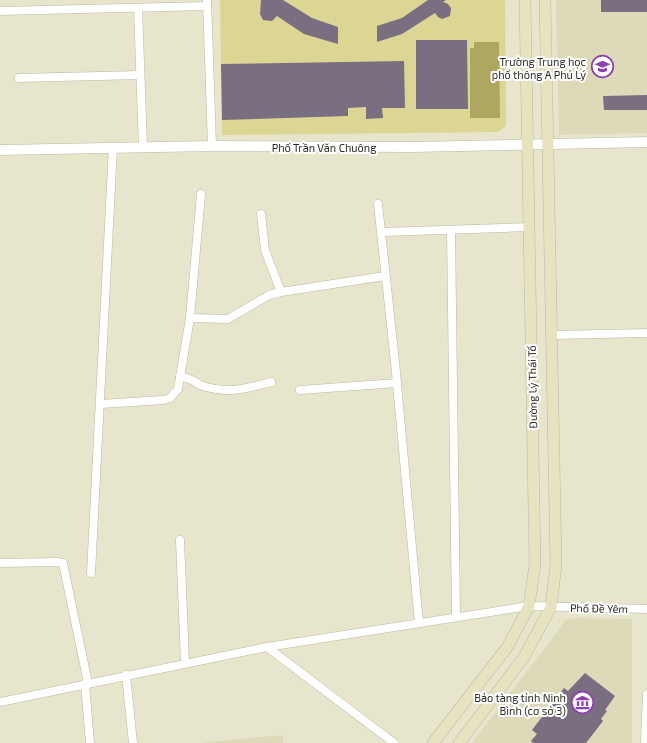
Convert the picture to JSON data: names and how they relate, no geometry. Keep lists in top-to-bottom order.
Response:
{
  "streets": {
    "main road": ["Đường Lý Thái Tổ"],
    "street": ["Phố Trần Văn Chuông", "Phố Đề Yêm"]
  },
  "crossings": [
    ["Phố Trần Văn Chuông", "Đường Lý Thái Tổ"],
    ["Đường Lý Thái Tổ", "Phố Đề Yêm"]
  ],
  "places": {
    "school or university": ["Trường Trung học phổ thông A Phủ Lý"],
    "museum": ["Bảo tàng tỉnh Ninh Bình (cơ sở 3)"]
  }
}
